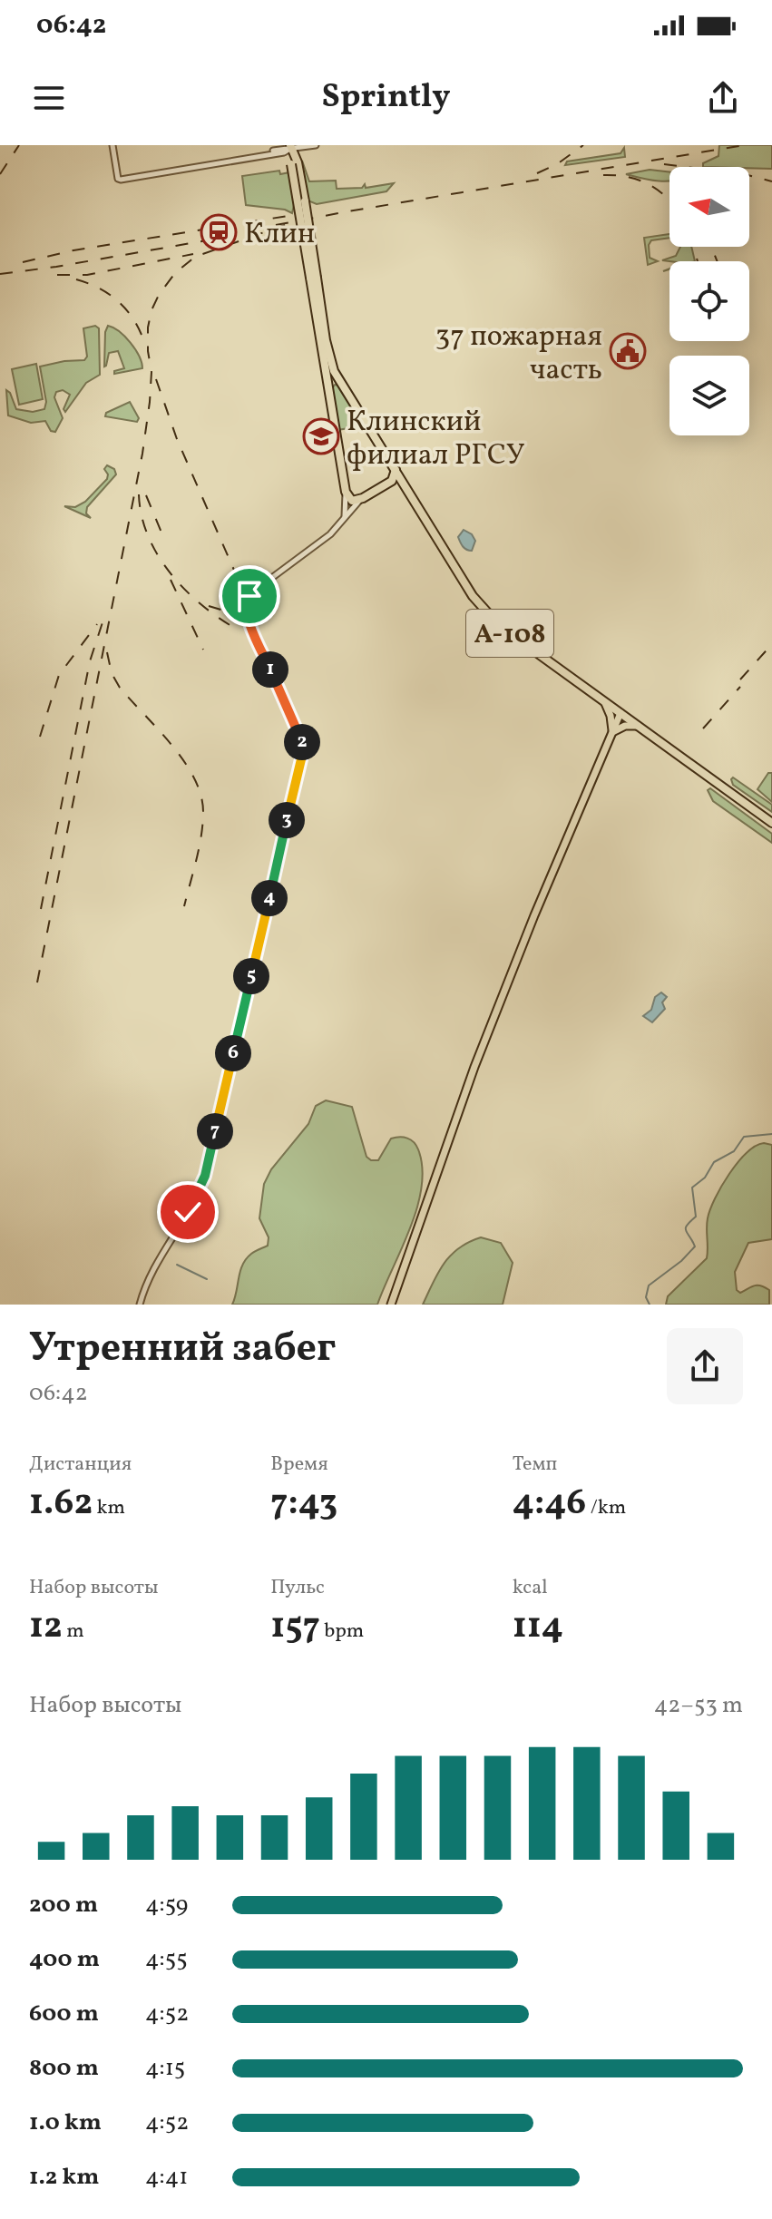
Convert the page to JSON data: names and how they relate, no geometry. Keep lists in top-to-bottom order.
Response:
{
  "streets": {
    "highway": ["А-108"]
  },
  "places": {
    "station": ["Клин"],
    "public building": ["37 пожарная часть"],
    "school or university": ["Клинский филиал РГСУ"]
  },
  "north": "left",
  "page": {
    "status": "06:42",
    "header": "Sprintly",
    "pins": [
      "1",
      "2",
      "3",
      "4",
      "5",
      "6",
      "7"
    ],
    "heading": ["Утренний забег", "06:42"],
    "stats": [
      ["Дистанция", "1.62 km"],
      ["Время", "7:43"],
      ["Темп", "4:46 /km"],
      ["Набор высоты", "12 m"],
      ["Пульс", "157 bpm"],
      ["kcal", "114"]
    ],
    "chart": ["Набор высоты", "42–53 m"],
    "list": [
      {
        "name": "200 m",
        "note": "4:59"
      },
      {
        "name": "400 m",
        "note": "4:55"
      },
      {
        "name": "600 m",
        "note": "4:52"
      },
      {
        "name": "800 m",
        "note": "4:15"
      },
      {
        "name": "1.0 km",
        "note": "4:52"
      },
      {
        "name": "1.2 km",
        "note": "4:41"
      }
    ]
  }
}
